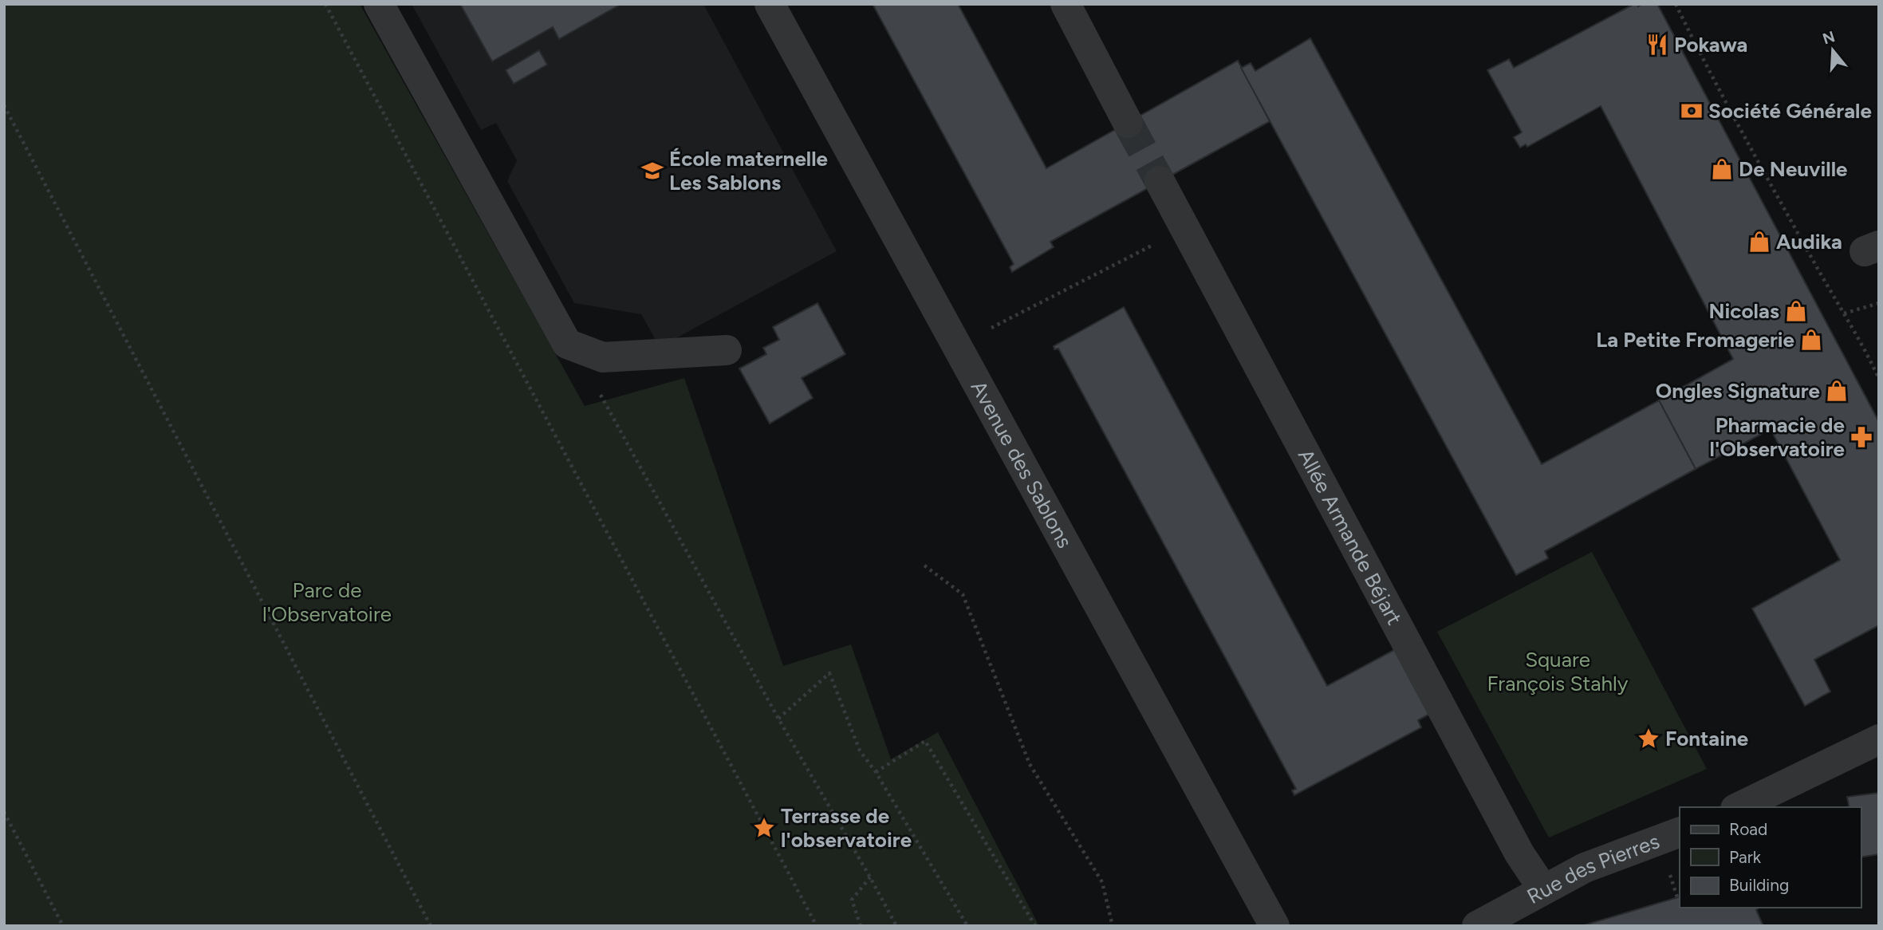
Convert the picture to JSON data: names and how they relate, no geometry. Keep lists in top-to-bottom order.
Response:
{
  "streets": {
    "street": ["Avenue des Sablons", "Allée Armande Béjart", "Rue des Pierres"]
  },
  "crossings": [
    ["Allée Armande Béjart", "Rue des Pierres"]
  ],
  "parks": ["Parc de l'Observatoire", "Square François Stahly"],
  "places": {
    "restaurant": ["Pokawa"],
    "bank": ["Société Générale"],
    "shop": [
      "De Neuville",
      "Audika",
      "Nicolas",
      "La Petite Fromagerie",
      "Ongles Signature"
    ],
    "school or university": ["École maternelle Les Sablons"],
    "pharmacy": ["Pharmacie de l'Observatoire"],
    "place": ["Fontaine", "Terrasse de l'observatoire"]
  },
  "legend": ["Road", "Park", "Building"],
  "north": "top"
}
